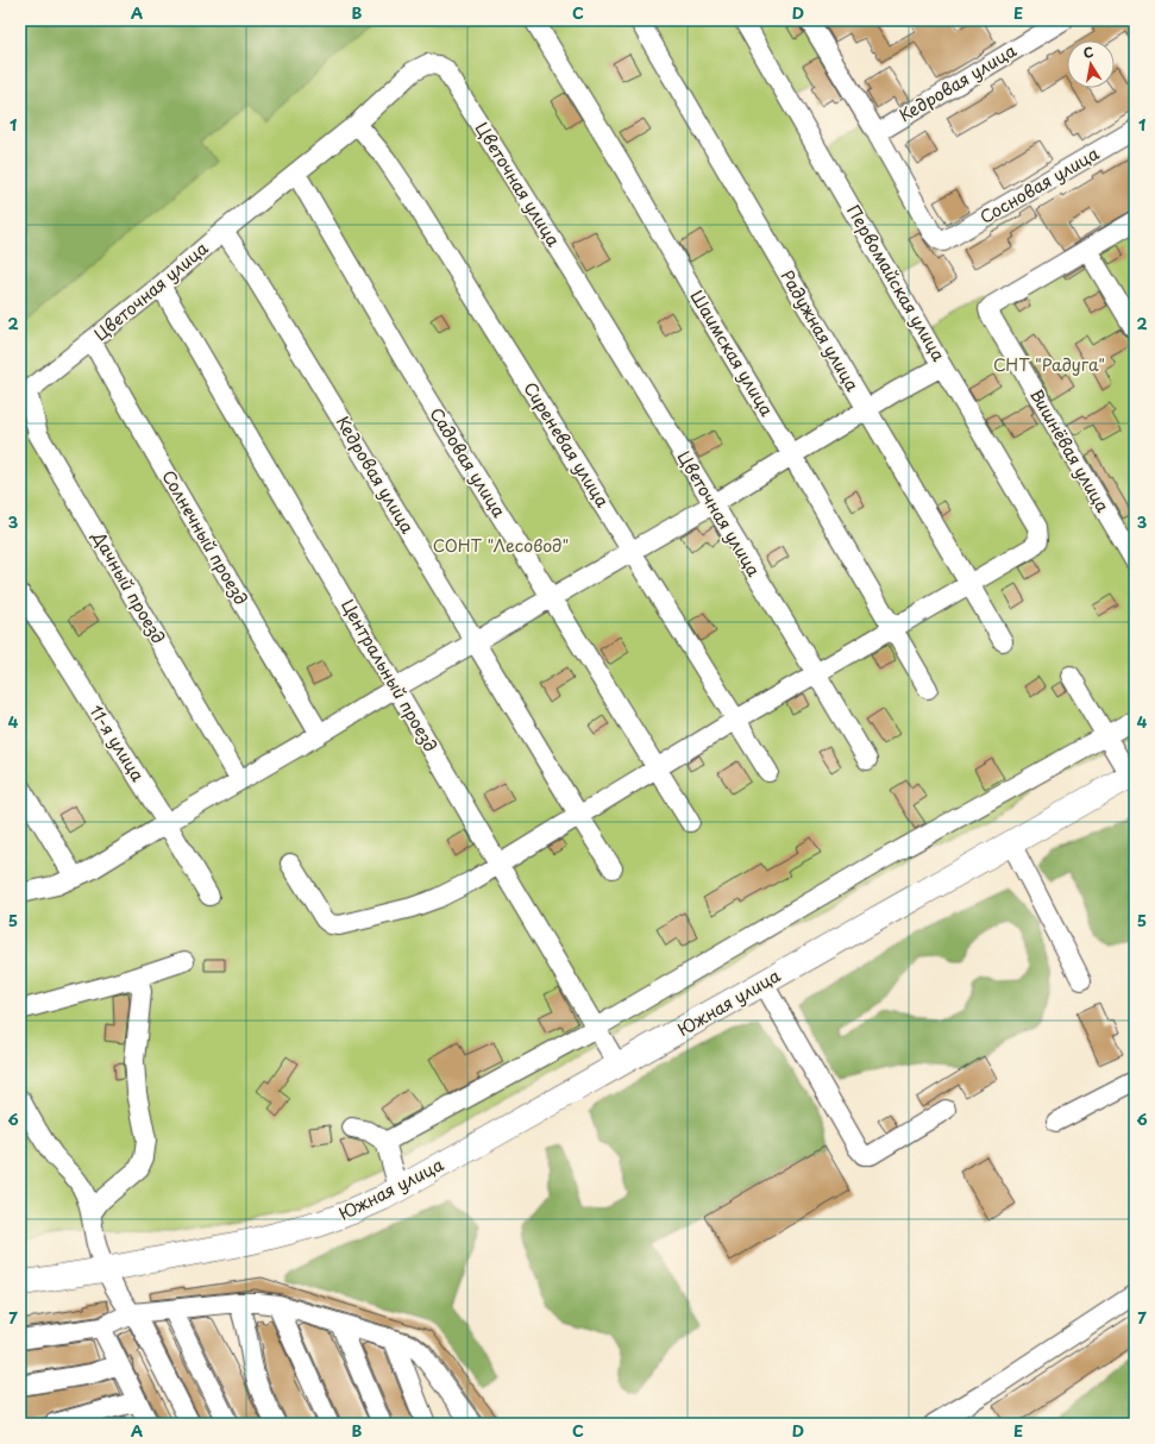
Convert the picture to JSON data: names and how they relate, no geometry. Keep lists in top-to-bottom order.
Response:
{
  "streets": {
    "main road": ["Южная улица"],
    "street": [
      "Кедровая улица",
      "Цветочная улица",
      "Сосновая улица",
      "Первомайская улица",
      "Радужная улица",
      "Шаимская улица",
      "Сиреневая улица",
      "Вишнёвая улица",
      "Садовая улица",
      "Солнечный проезд",
      "Дачный проезд",
      "Центральный проезд",
      "11-я улица"
    ]
  },
  "crossings": [
    ["Кедровая улица", "Цветочная улица"],
    ["Кедровая улица", "Сосновая улица"],
    ["Цветочная улица", "Сиреневая улица"],
    ["Цветочная улица", "Садовая улица"],
    ["Цветочная улица", "Солнечный проезд"],
    ["Цветочная улица", "Дачный проезд"],
    ["Цветочная улица", "Центральный проезд"],
    ["Первомайская улица", "Радужная улица"],
    ["Центральный проезд", "Южная улица"]
  ],
  "parks": ["СНТ \"Радуга\"", "СОНТ \"Лесовод\""],
  "north": "top",
  "grid": {
    "columns": [
      "A",
      "B",
      "C",
      "D",
      "E"
    ],
    "rows": [
      "1",
      "2",
      "3",
      "4",
      "5",
      "6",
      "7"
    ]
  }
}
